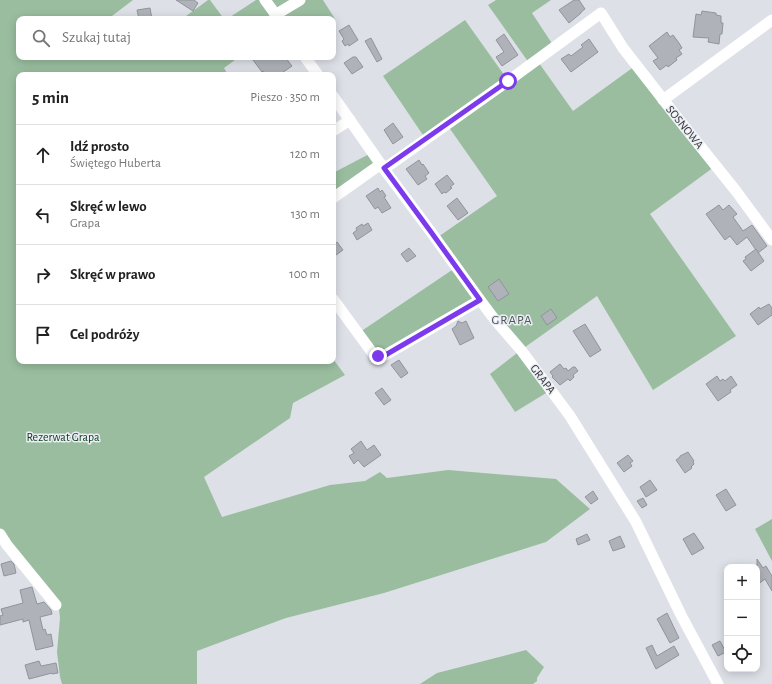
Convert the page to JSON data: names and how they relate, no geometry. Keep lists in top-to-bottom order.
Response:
{
  "streets": {
    "street": ["SOSNOWA", "GRAPA"]
  },
  "crossings": [
    ["SOSNOWA", "GRAPA"]
  ],
  "districts": ["GRAPA"],
  "parks": ["Rezerwat Grapa"],
  "page": {
    "search": "Szukaj tutaj",
    "heading": ["5 min", "Pieszo · 350 m"],
    "list": [
      ["Idź prosto", "Świętego Huberta", "120 m"],
      ["Skręć w lewo", "Grapa", "130 m"],
      ["Skręć w prawo", "100 m"],
      "Cel podróży"
    ],
    "map_buttons": ["+", "−"]
  }
}
